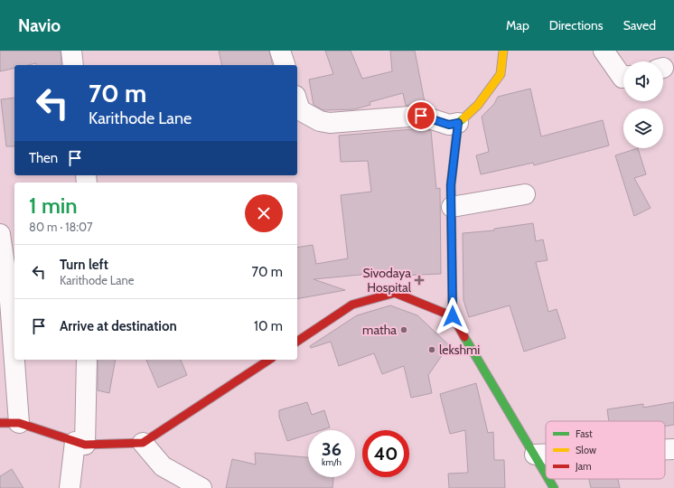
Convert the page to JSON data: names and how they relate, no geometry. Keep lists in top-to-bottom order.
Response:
{
  "places": {
    "health": ["Sivodaya Hospital"],
    "other": ["matha", "lekshmi"]
  },
  "legend": ["Fast", "Slow", "Jam"],
  "page": {
    "header": "Navio",
    "nav": ["Map", "Directions", "Saved"],
    "turn": ["70 m", "Karithode Lane"],
    "then": "Then",
    "heading": ["1 min", "80 m · 18:07"],
    "list": [
      {
        "name": "Turn left",
        "note": "Karithode Lane",
        "value": "70 m"
      },
      {
        "name": "Arrive at destination",
        "value": "10 m"
      }
    ],
    "speed": "36 km/h",
    "limit": "40"
  }
}
